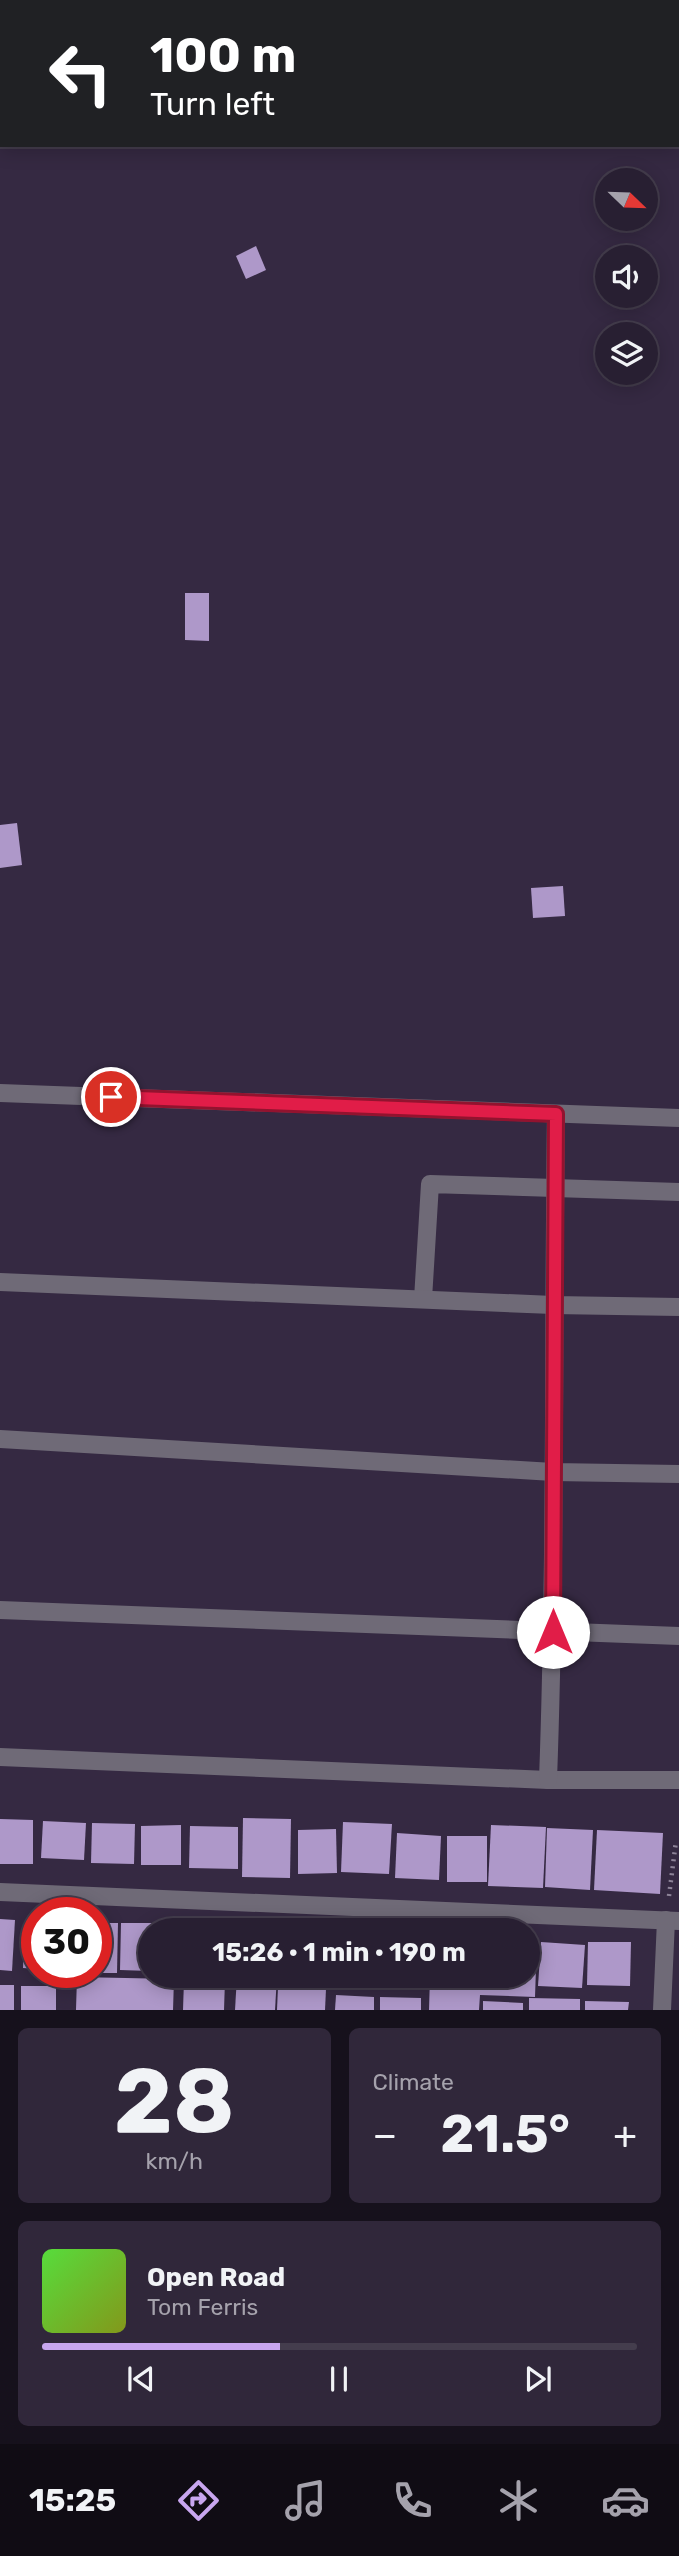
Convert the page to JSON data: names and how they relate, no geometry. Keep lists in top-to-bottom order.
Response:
{
  "north": "bottom right",
  "page": {
    "turn": ["100 m", "Turn left"],
    "limit": "30",
    "trip": "15:26 · 1 min · 190 m",
    "tile": [
      ["28", "km/h"],
      "Climate"
    ],
    "heat": ["−", "21.5°", "+"],
    "song": ["Open Road", "Tom Ferris"],
    "tabs": "15:25"
  }
}
